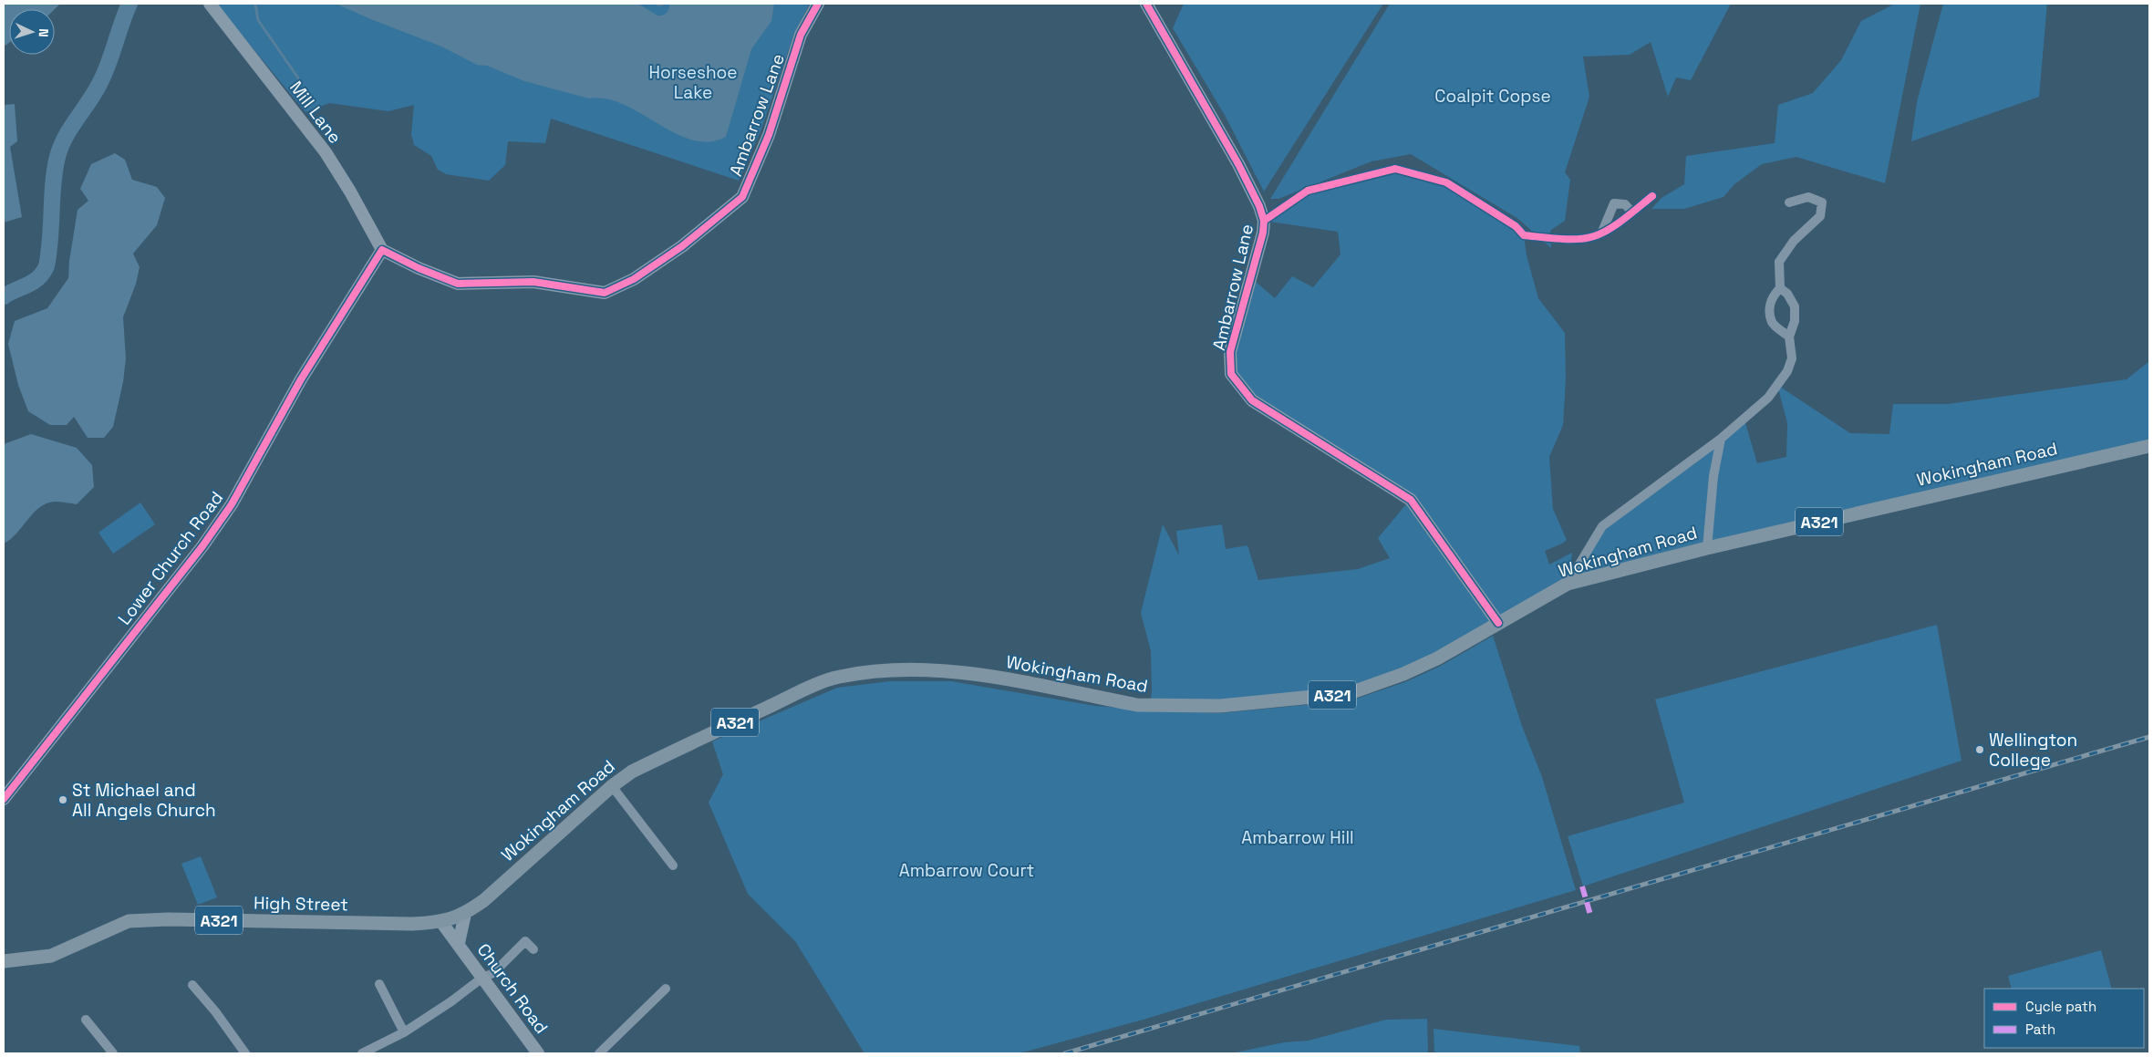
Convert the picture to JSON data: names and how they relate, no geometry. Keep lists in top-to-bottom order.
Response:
{
  "streets": {
    "main road": ["Wokingham Road", "A321", "High Street"],
    "street": [
      "Mill Lane",
      "Ambarrow Lane",
      "Lower Church Road",
      "Church Road"
    ]
  },
  "crossings": [
    ["Mill Lane", "Ambarrow Lane"],
    ["Mill Lane", "Lower Church Road"],
    ["Ambarrow Lane", "Wokingham Road"],
    ["Ambarrow Lane", "Lower Church Road"],
    ["Wokingham Road", "High Street"],
    ["Wokingham Road", "Church Road"],
    ["High Street", "Church Road"]
  ],
  "parks": [
    "Horseshoe Lake",
    "Coalpit Copse",
    "Ambarrow Hill",
    "Ambarrow Court"
  ],
  "places": ["Wellington College", "St Michael and All Angels Church"],
  "legend": ["Cycle path", "Path"],
  "north": "right"
}
